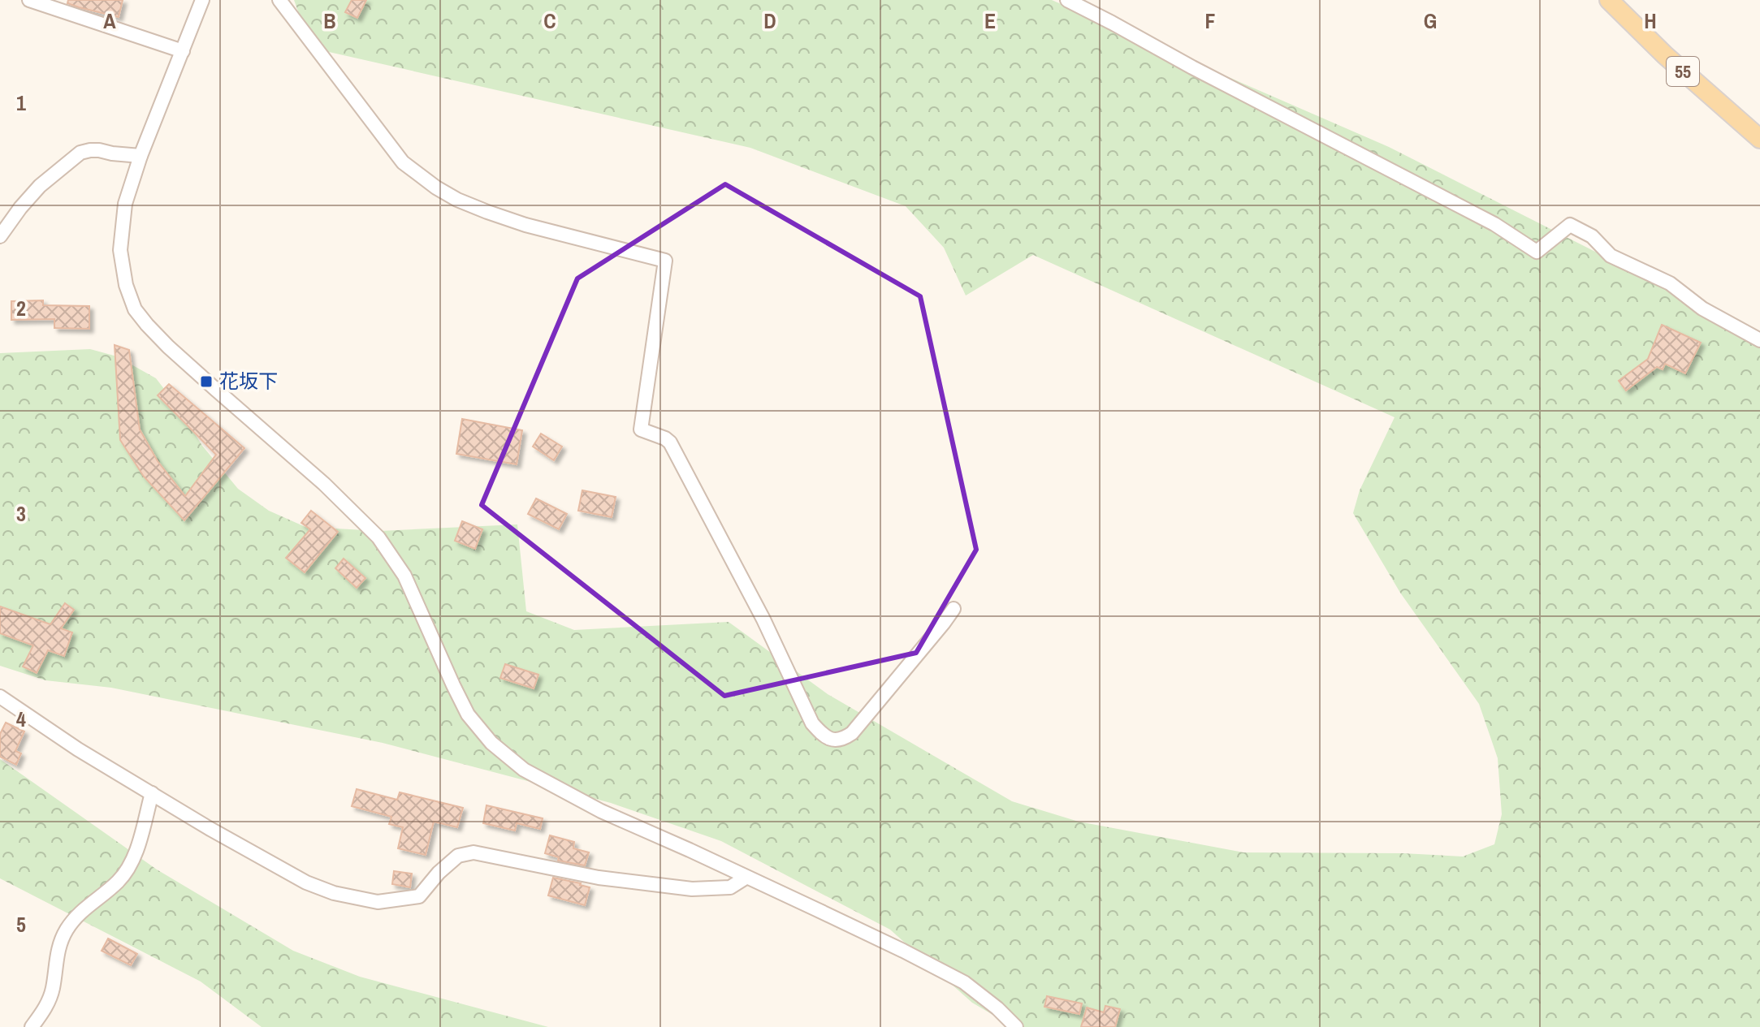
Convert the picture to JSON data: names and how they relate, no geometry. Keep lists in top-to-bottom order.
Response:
{
  "streets": {
    "main road": ["55"]
  },
  "places": {
    "transit": ["花坂下"]
  },
  "grid": {
    "columns": [
      "A",
      "B",
      "C",
      "D",
      "E",
      "F",
      "G",
      "H"
    ],
    "rows": [
      "1",
      "2",
      "3",
      "4",
      "5"
    ]
  }
}
